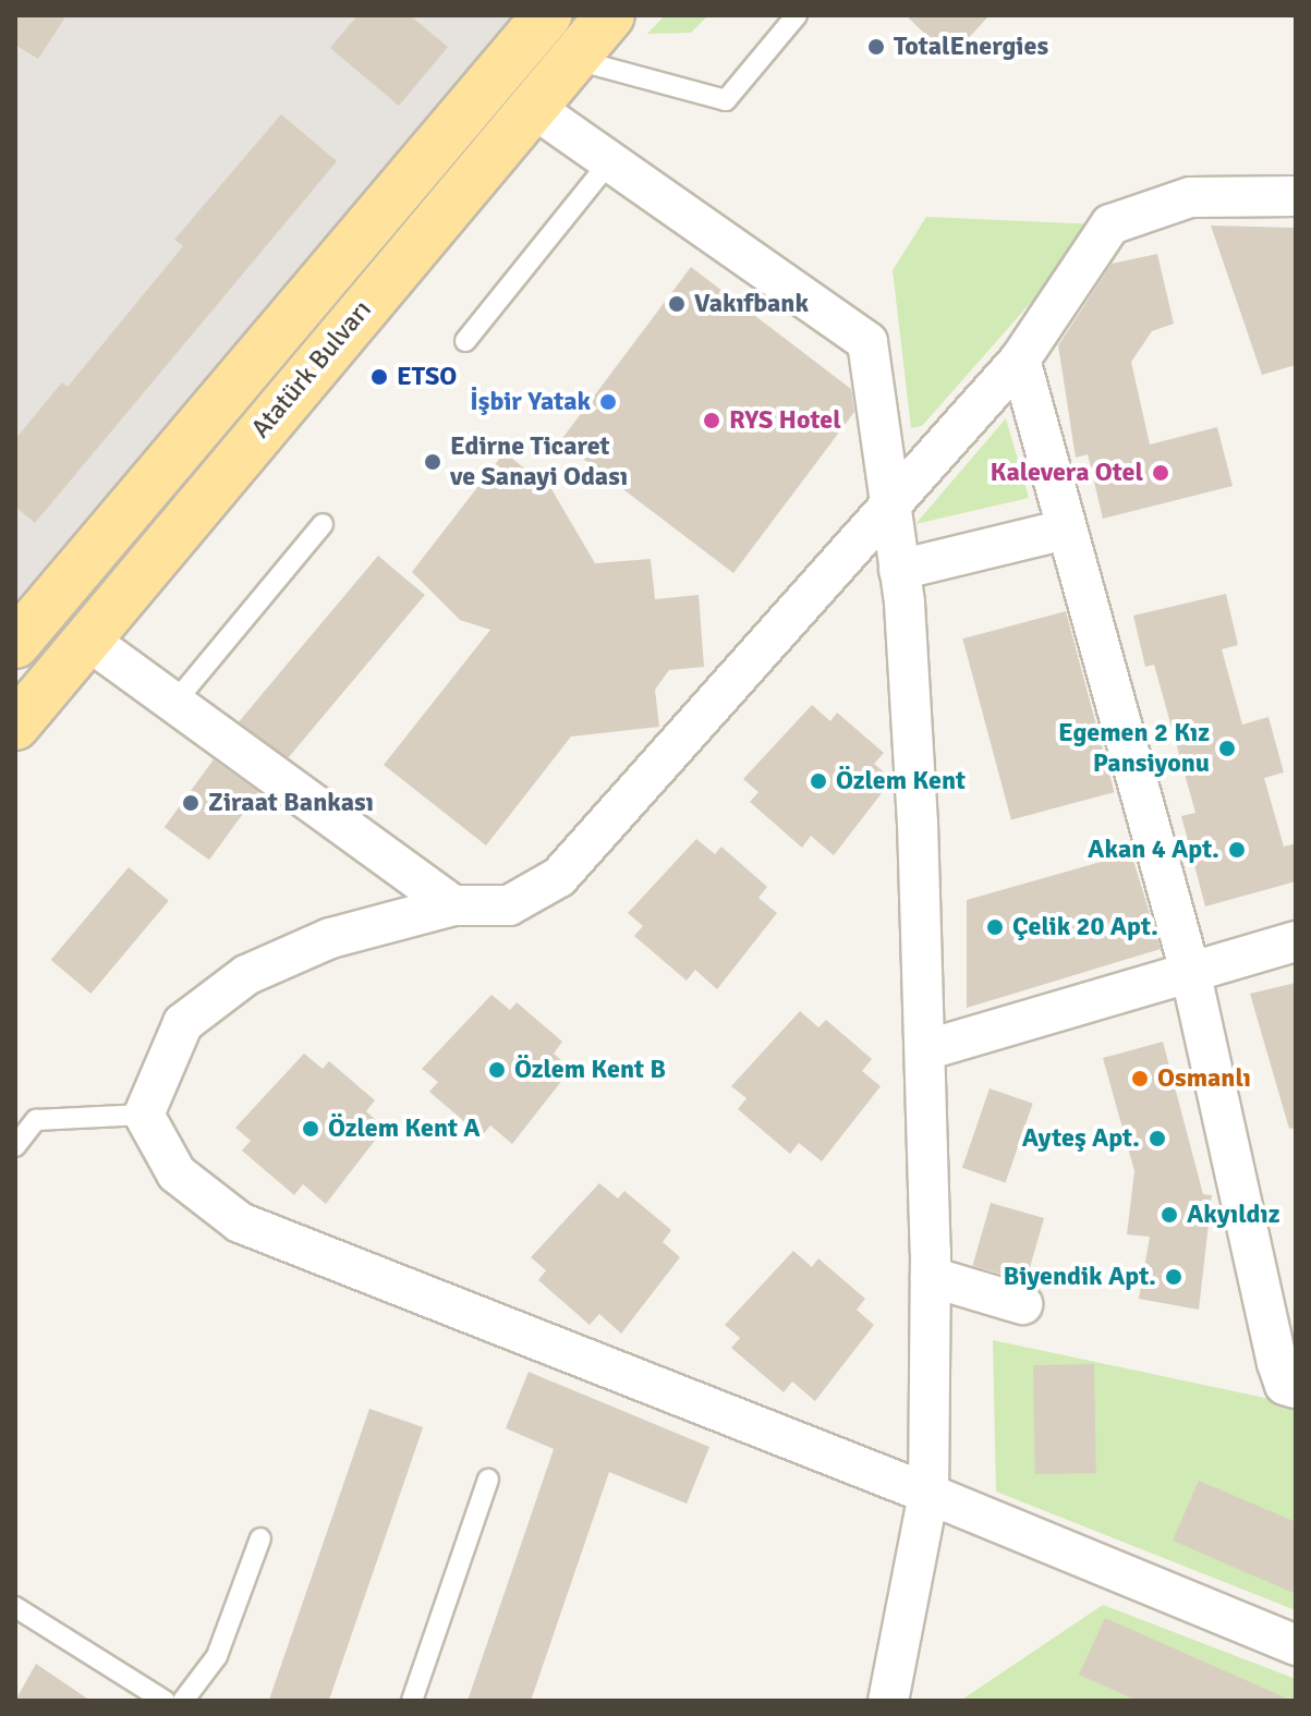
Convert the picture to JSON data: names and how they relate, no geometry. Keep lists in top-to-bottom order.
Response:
{
  "streets": {
    "main road": ["Atatürk Bulvarı"]
  },
  "places": [
    "TotalEnergies",
    "Vakıfbank",
    "ETSO",
    "İşbir Yatak",
    "RYS Hotel",
    "Edirne Ticaret ve Sanayi Odası",
    "Kalevera Otel",
    "Egemen 2 Kız Pansiyonu",
    "Özlem Kent",
    "Ziraat Bankası",
    "Akan 4 Apt.",
    "Çelik 20 Apt.",
    "Özlem Kent B",
    "Osmanlı",
    "Özlem Kent A",
    "Ayteş Apt.",
    "Akyıldız",
    "Biyendik Apt."
  ]
}
